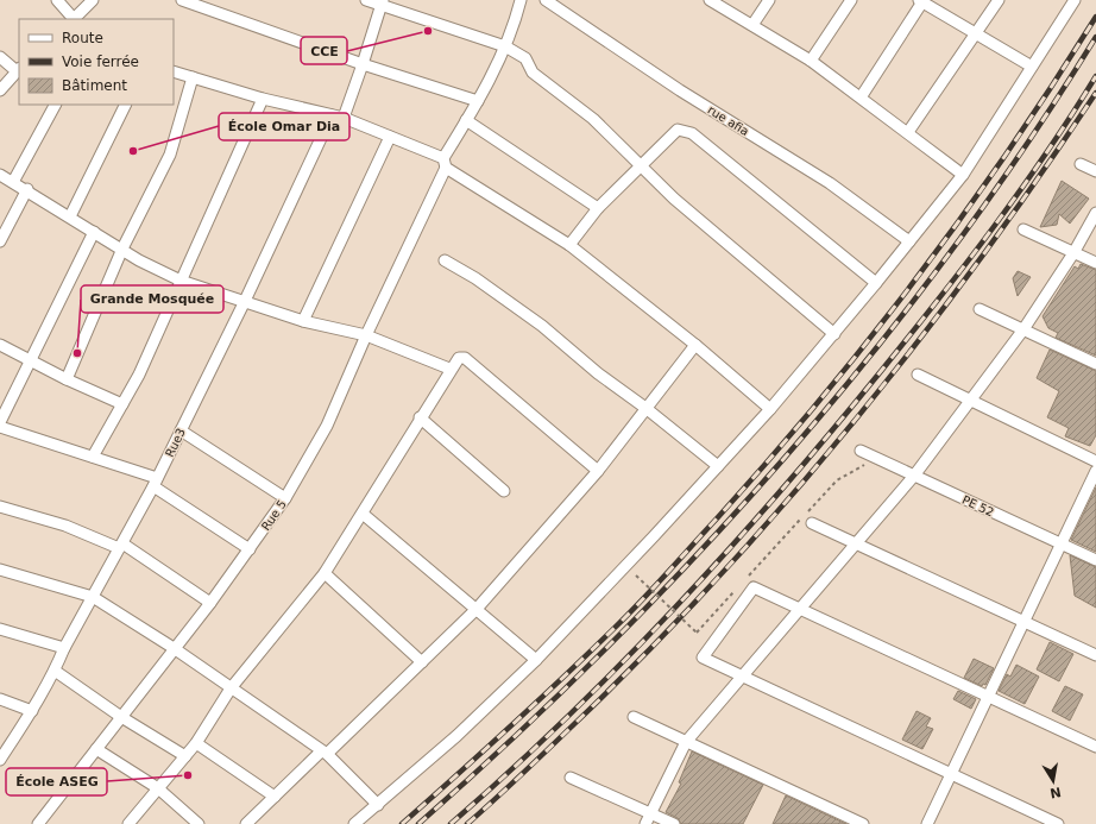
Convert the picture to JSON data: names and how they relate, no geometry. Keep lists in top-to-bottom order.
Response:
{
  "streets": {
    "street": [
      "rue afia",
      "Rue3",
      "PE 52",
      "Rue 5"
    ]
  },
  "places": [
    "CCE",
    "École Omar Dia",
    "Grande Mosquée",
    "École ASEG"
  ],
  "legend": ["Route", "Voie ferrée", "Bâtiment"],
  "north": "bottom"
}
